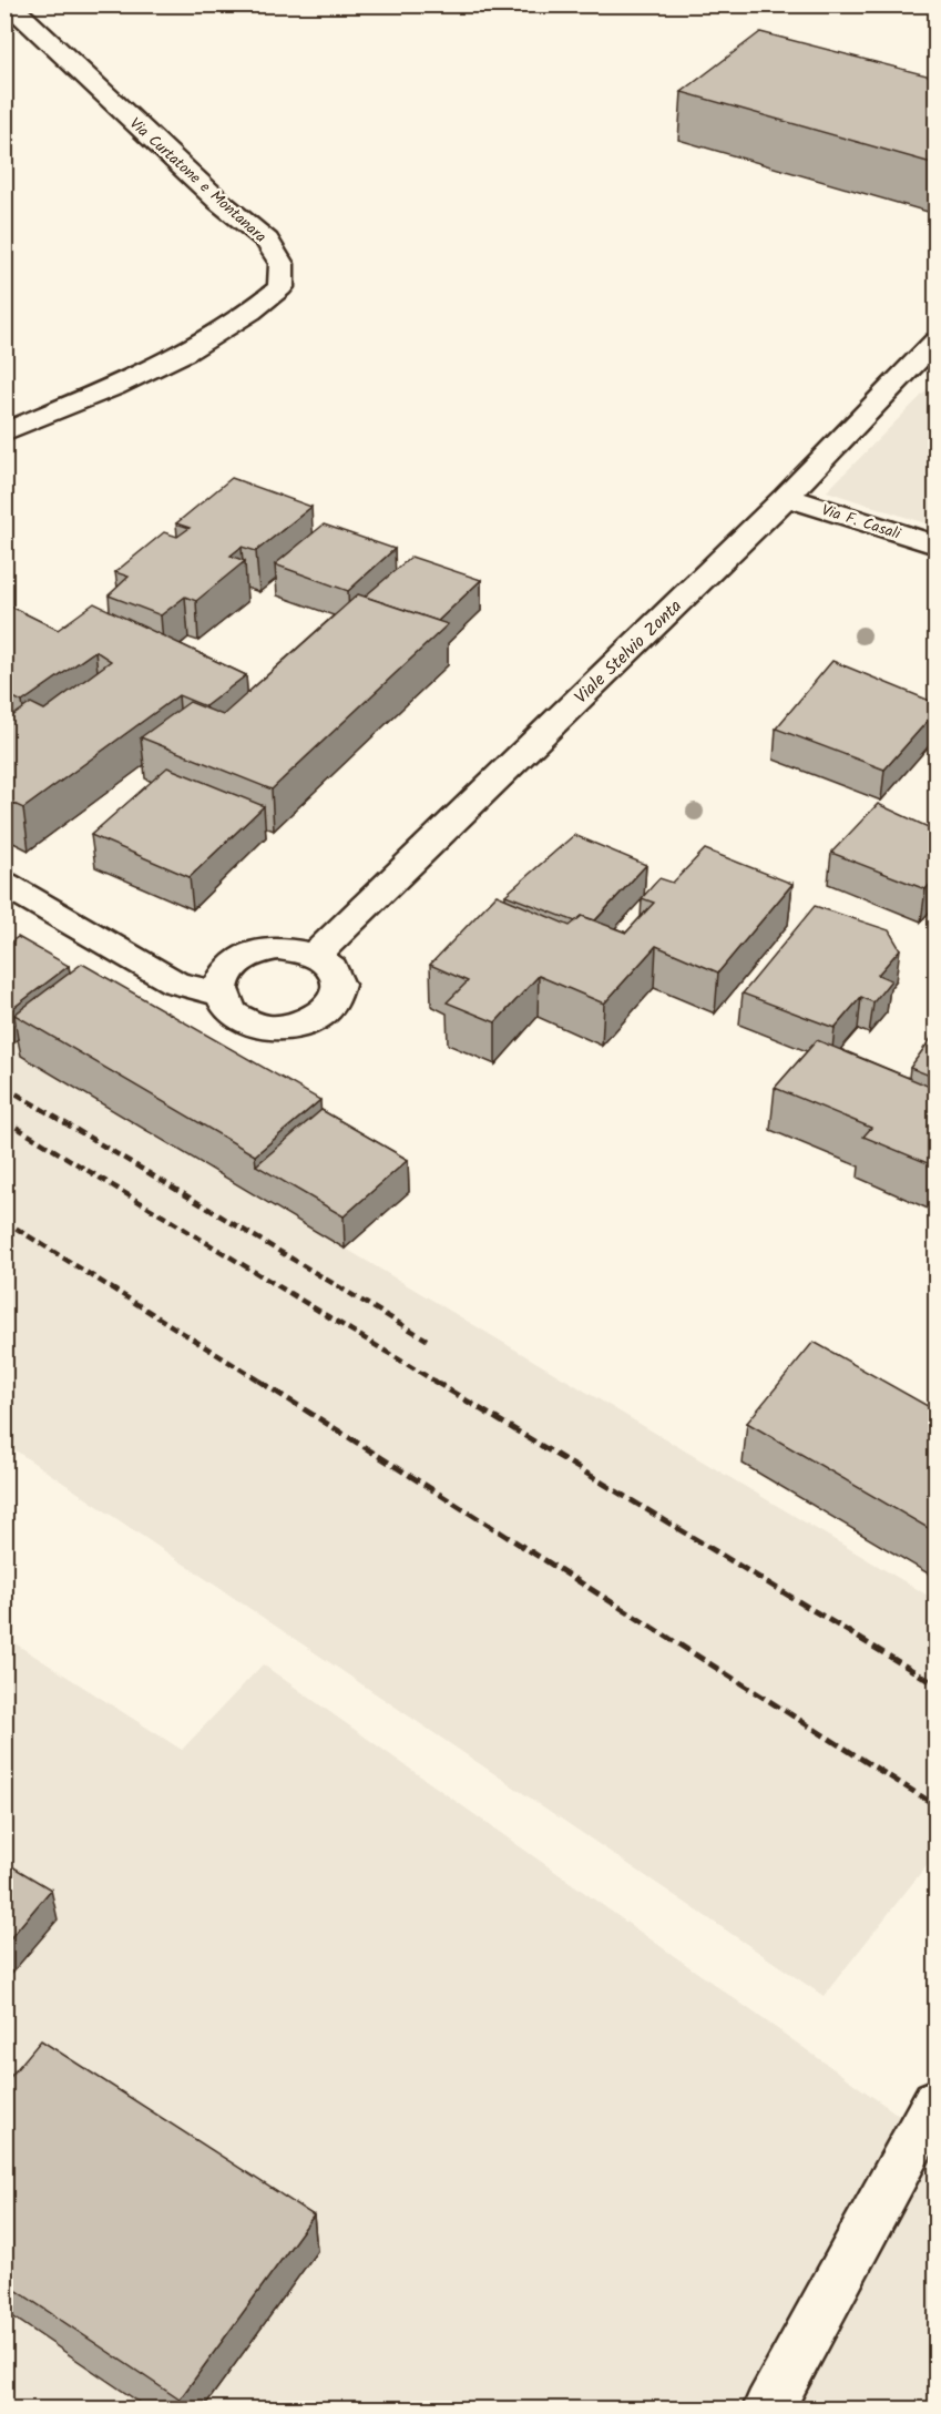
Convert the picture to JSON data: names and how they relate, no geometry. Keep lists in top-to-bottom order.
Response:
{
  "streets": {
    "street": ["Via Curtatone e Montanara", "Via F. Casali", "Viale Stelvio Zonta"]
  },
  "crossings": [
    ["Via F. Casali", "Viale Stelvio Zonta"]
  ]
}
